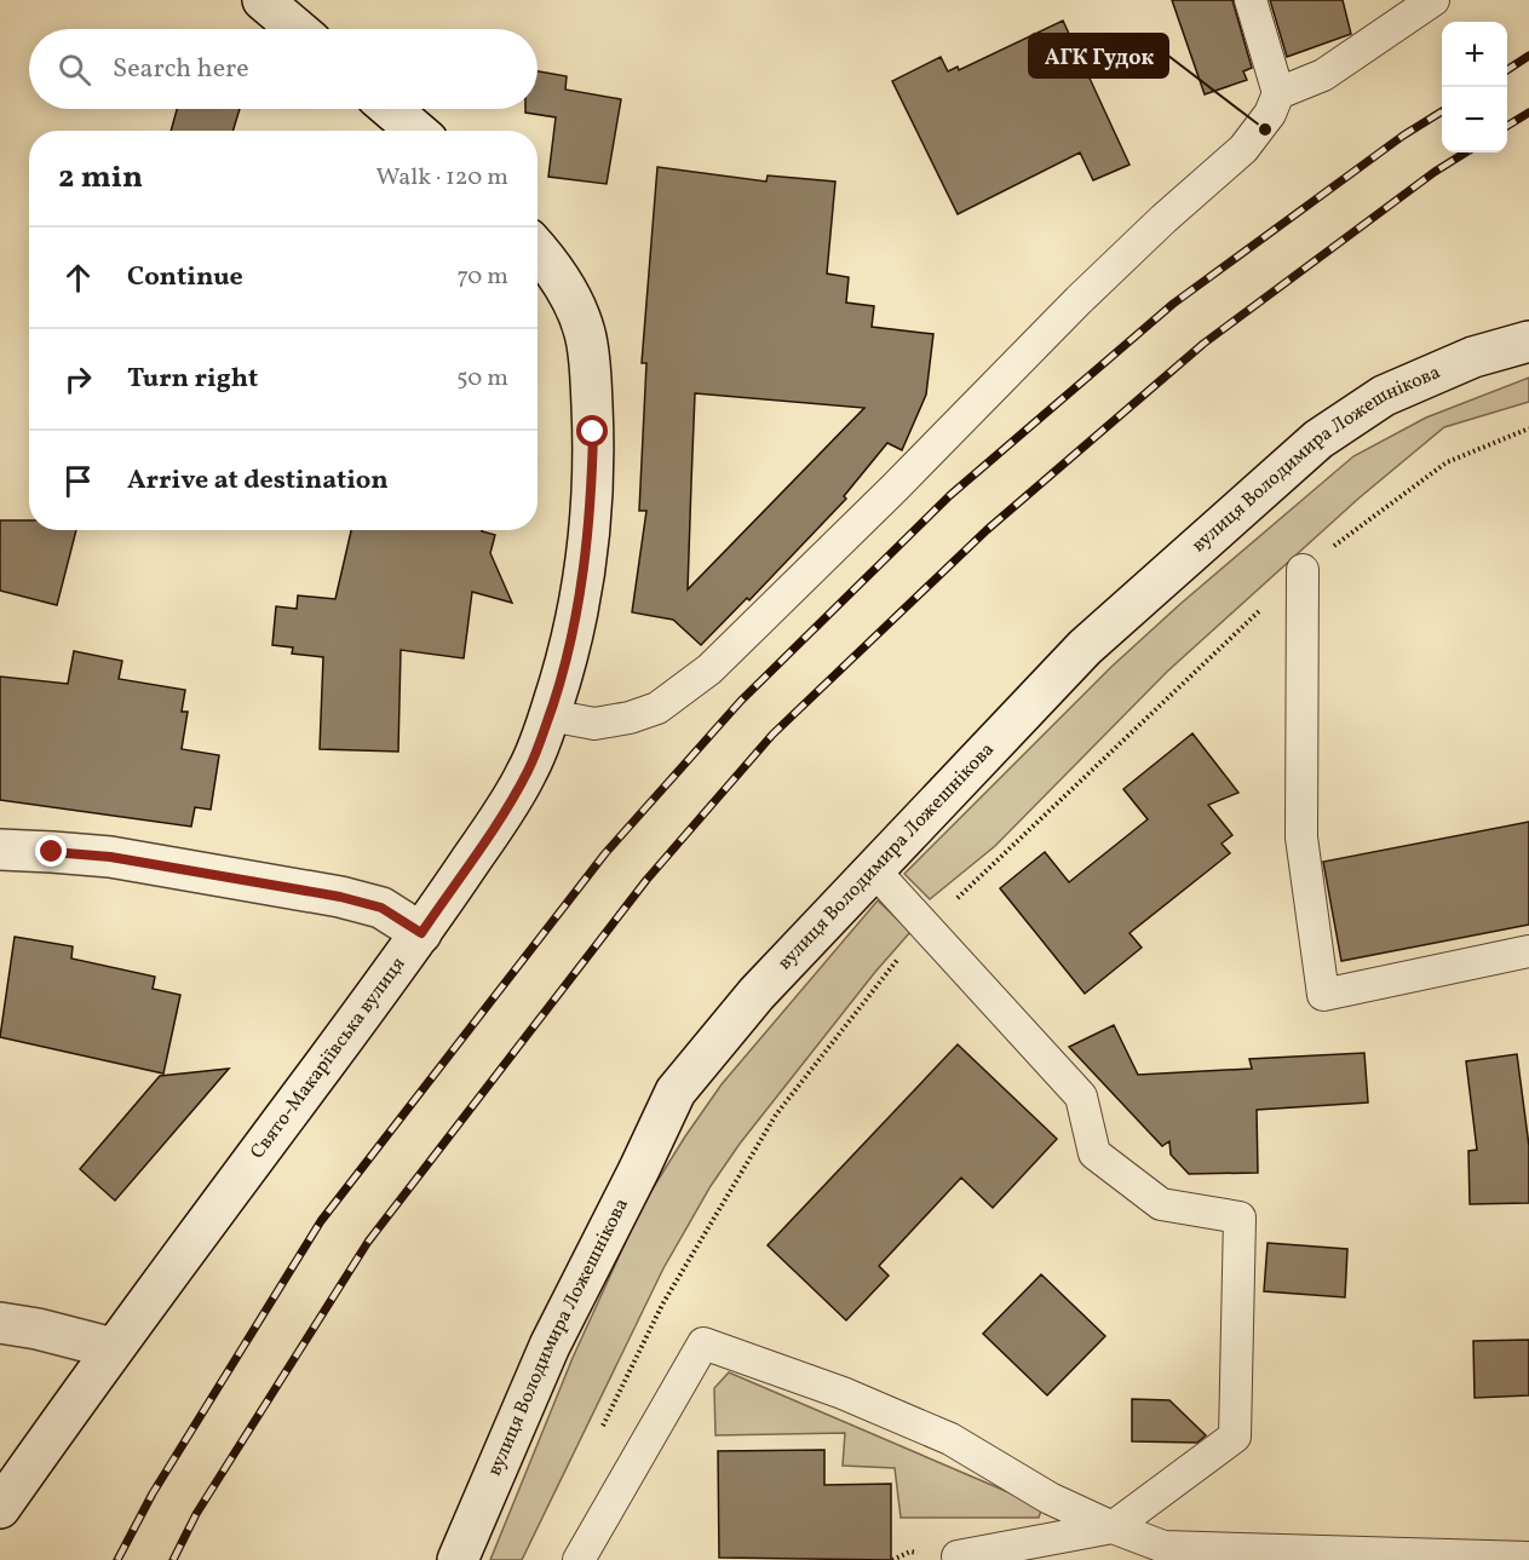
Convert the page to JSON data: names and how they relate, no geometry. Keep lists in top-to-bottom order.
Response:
{
  "streets": {
    "street": ["вулиця Володимира Ложешнікова", "Свято-Макаріївська вулиця"]
  },
  "places": ["АГК Гудок"],
  "page": {
    "map_buttons": ["+", "−"],
    "search": "Search here",
    "heading": ["2 min", "Walk · 120 m"],
    "list": [
      ["Continue", "70 m"],
      ["Turn right", "50 m"],
      "Arrive at destination"
    ]
  }
}
